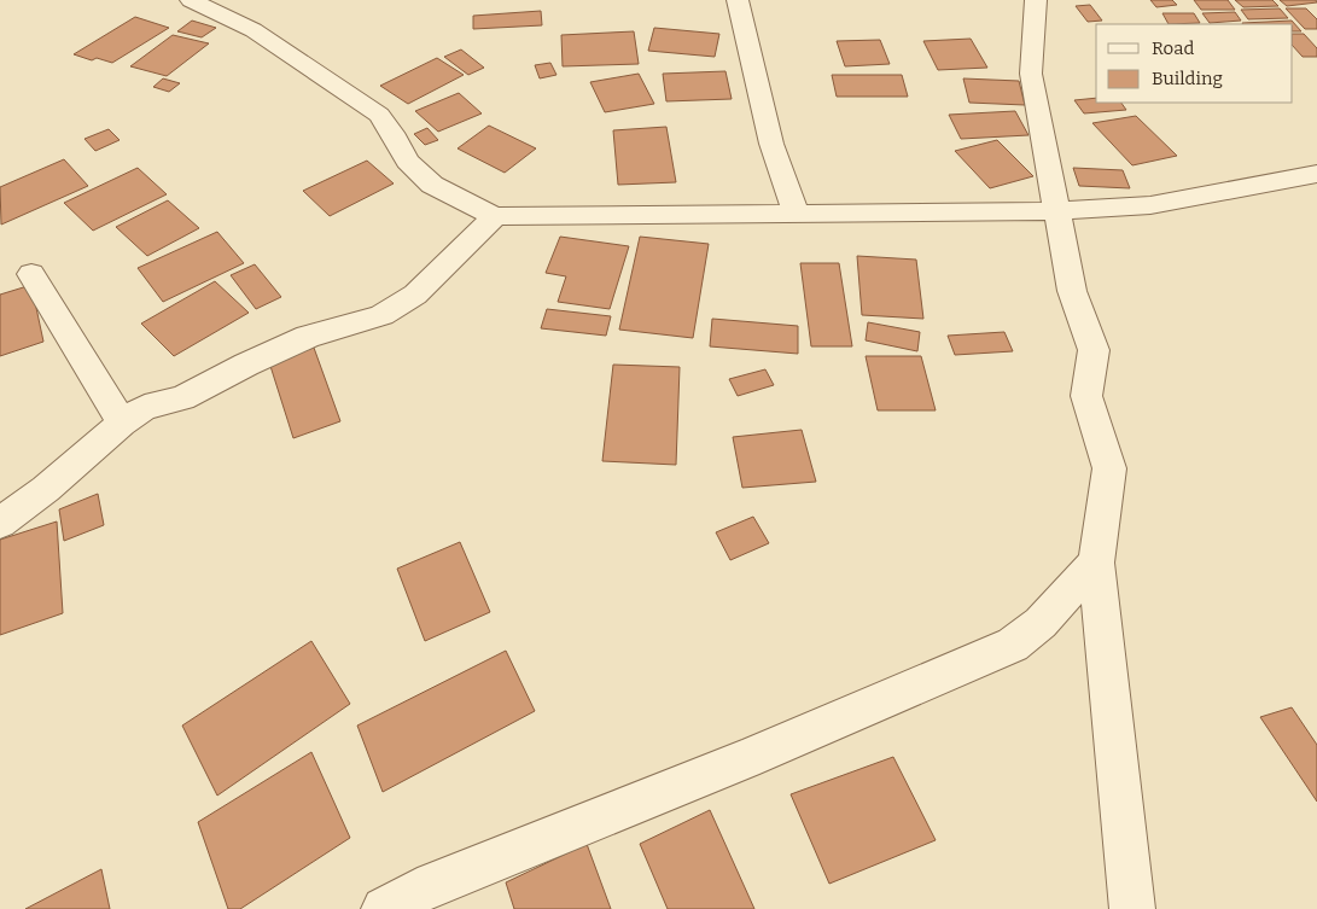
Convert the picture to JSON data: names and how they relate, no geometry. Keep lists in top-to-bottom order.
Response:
{
  "legend": ["Road", "Building"]
}
